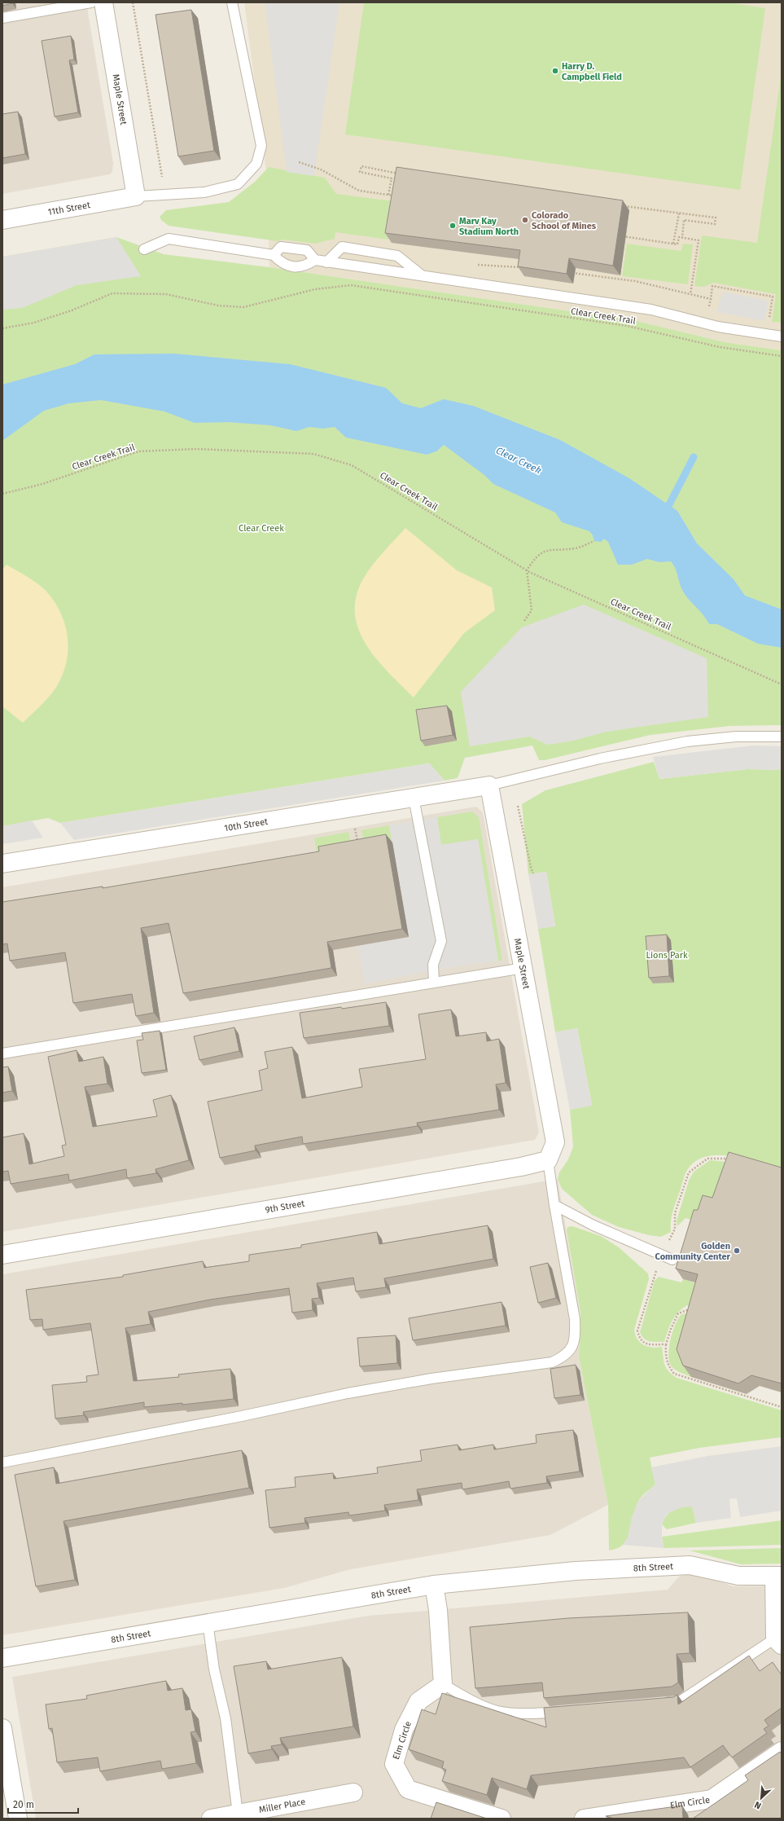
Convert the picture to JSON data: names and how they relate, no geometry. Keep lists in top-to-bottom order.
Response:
{
  "streets": {
    "street": [
      "Maple Street",
      "11th Street",
      "10th Street",
      "9th Street",
      "8th Street",
      "Elm Circle",
      "Miller Place"
    ],
    "path": ["Clear Creek Trail"]
  },
  "crossings": [
    ["Maple Street", "11th Street"],
    ["Maple Street", "10th Street"],
    ["Maple Street", "9th Street"]
  ],
  "water": ["Clear Creek"],
  "parks": ["Clear Creek", "Lions Park"],
  "places": [
    "Harry D. Campbell Field",
    "Colorado School of Mines",
    "Marv Kay Stadium North",
    "Golden Community Center"
  ],
  "scale_bar": "20 m",
  "north": "bottom left"
}
